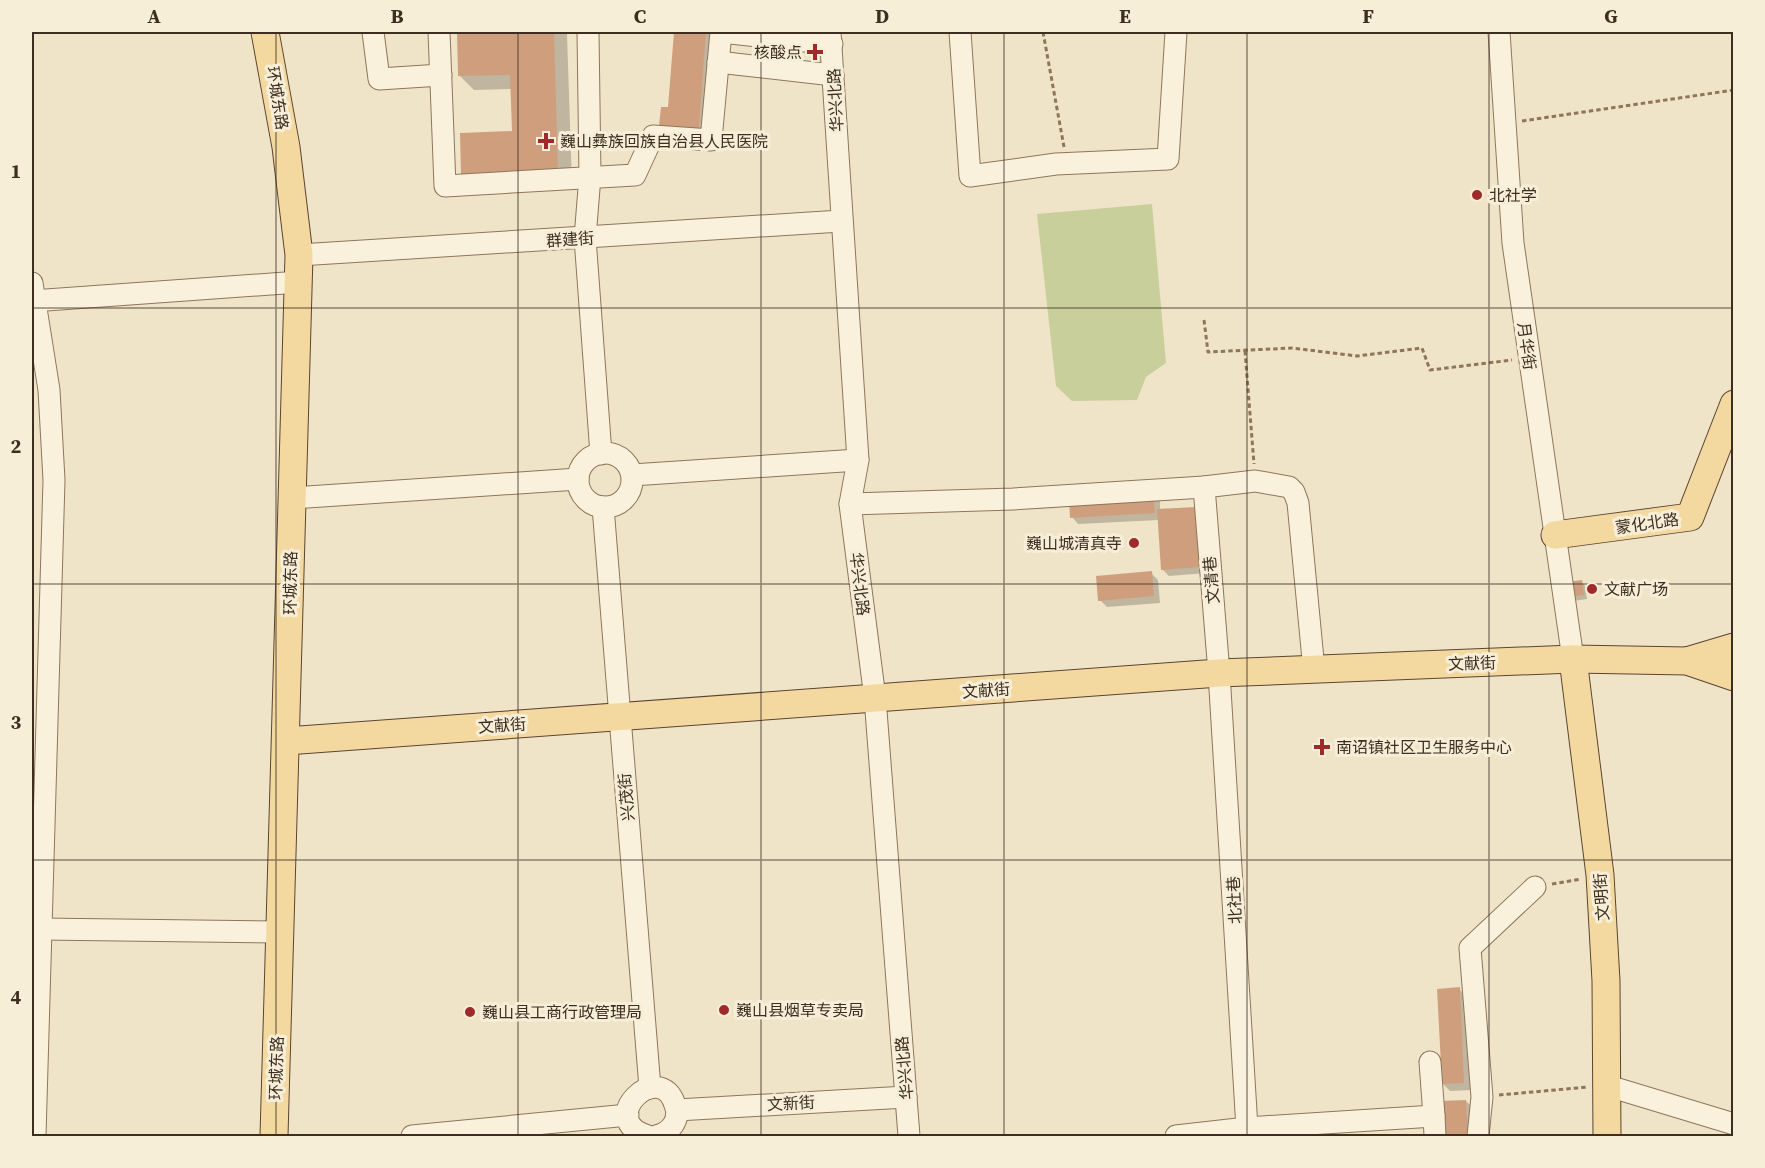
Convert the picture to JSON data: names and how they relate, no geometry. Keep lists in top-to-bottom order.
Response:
{
  "streets": {
    "main road": [
      "环城东路",
      "蒙化北路",
      "文献街",
      "文明街"
    ],
    "street": [
      "华兴北路",
      "群建街",
      "月华街",
      "文清巷",
      "兴茂街",
      "北社巷",
      "文新街"
    ]
  },
  "crossings": [
    ["环城东路", "群建街"],
    ["环城东路", "文献街"],
    ["华兴北路", "群建街"],
    ["华兴北路", "文献街"],
    ["华兴北路", "文新街"],
    ["月华街", "蒙化北路"],
    ["月华街", "文献街"],
    ["月华街", "文明街"],
    ["文清巷", "文献街"],
    ["文清巷", "北社巷"],
    ["文献街", "兴茂街"],
    ["文献街", "文明街"],
    ["文献街", "北社巷"]
  ],
  "places": {
    "health": ["核酸点", "巍山彝族回族自治县人民医院", "南诏镇社区卫生服务中心"],
    "other": [
      "北社学",
      "巍山城清真寺",
      "文献广场",
      "巍山县烟草专卖局",
      "巍山县工商行政管理局"
    ]
  },
  "grid": {
    "columns": [
      "A",
      "B",
      "C",
      "D",
      "E",
      "F",
      "G"
    ],
    "rows": [
      "1",
      "2",
      "3",
      "4"
    ]
  }
}
